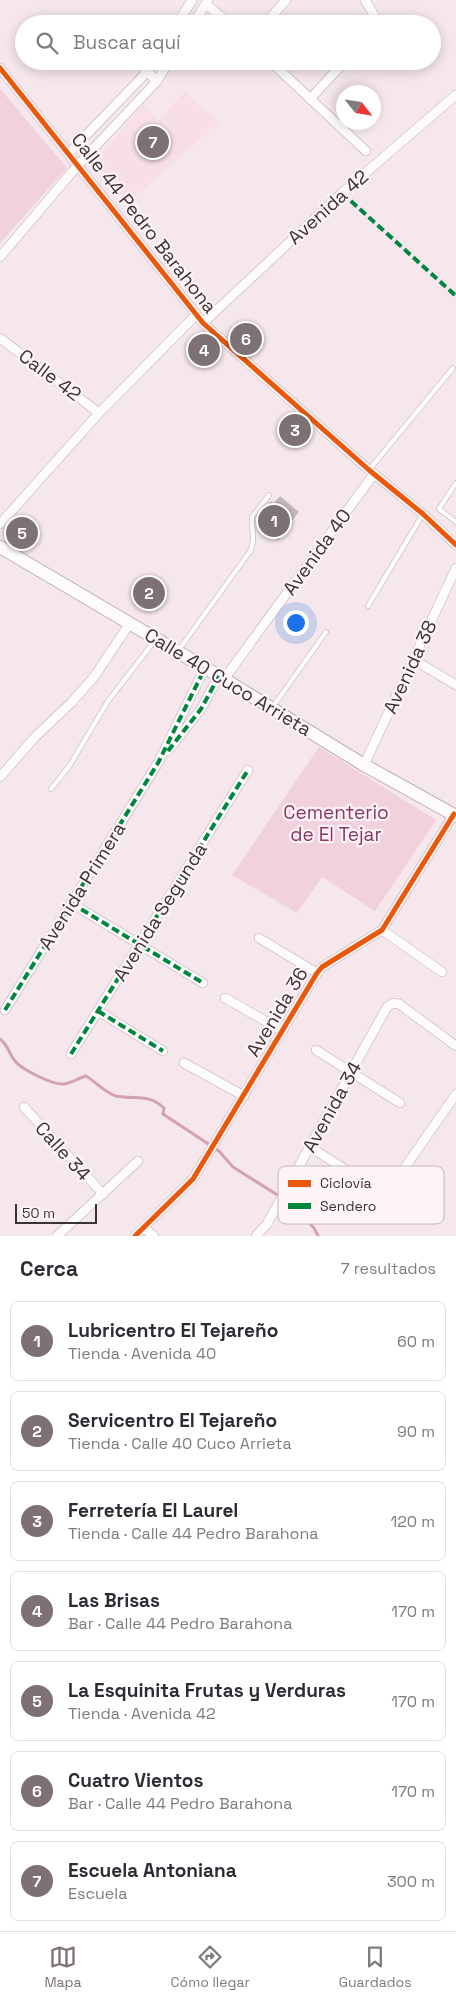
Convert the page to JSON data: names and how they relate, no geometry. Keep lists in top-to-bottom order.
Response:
{
  "streets": {
    "main road": ["Calle 40 Cuco Arrieta"],
    "street": [
      "Avenida 42",
      "Calle 44 Pedro Barahona",
      "Calle 42",
      "Avenida 40",
      "Avenida 38",
      "Avenida Primera",
      "Avenida Segunda",
      "Avenida 36",
      "Avenida 34",
      "Calle 34"
    ]
  },
  "crossings": [
    ["Avenida 42", "Calle 44 Pedro Barahona"],
    ["Calle 44 Pedro Barahona", "Avenida 40"],
    ["Avenida 40", "Calle 40 Cuco Arrieta"],
    ["Avenida 40", "Avenida Primera"],
    ["Avenida 38", "Calle 40 Cuco Arrieta"],
    ["Calle 40 Cuco Arrieta", "Avenida Primera"],
    ["Calle 40 Cuco Arrieta", "Avenida 36"]
  ],
  "parks": ["Cementerio de El Tejar"],
  "legend": ["Ciclovía", "Sendero"],
  "scale_bar": "50 m",
  "north": "bottom right",
  "page": {
    "search": "Buscar aquí",
    "pins": [
      "7",
      "6",
      "4",
      "3",
      "1",
      "5",
      "2"
    ],
    "scale": "50 m",
    "heading": ["Cerca", "7 resultados"],
    "list": [
      {
        "mark": "1",
        "name": "Lubricentro El Tejareño",
        "note": "Tienda · Avenida 40",
        "value": "60 m"
      },
      {
        "mark": "2",
        "name": "Servicentro El Tejareño",
        "note": "Tienda · Calle 40 Cuco Arrieta",
        "value": "90 m"
      },
      {
        "mark": "3",
        "name": "Ferretería El Laurel",
        "note": "Tienda · Calle 44 Pedro Barahona",
        "value": "120 m"
      },
      {
        "mark": "4",
        "name": "Las Brisas",
        "note": "Bar · Calle 44 Pedro Barahona",
        "value": "170 m"
      },
      {
        "mark": "5",
        "name": "La Esquinita Frutas y Verduras",
        "note": "Tienda · Avenida 42",
        "value": "170 m"
      },
      {
        "mark": "6",
        "name": "Cuatro Vientos",
        "note": "Bar · Calle 44 Pedro Barahona",
        "value": "170 m"
      },
      {
        "mark": "7",
        "name": "Escuela Antoniana",
        "note": "Escuela",
        "value": "300 m"
      }
    ],
    "nav": ["Mapa", "Cómo llegar", "Guardados"]
  }
}
